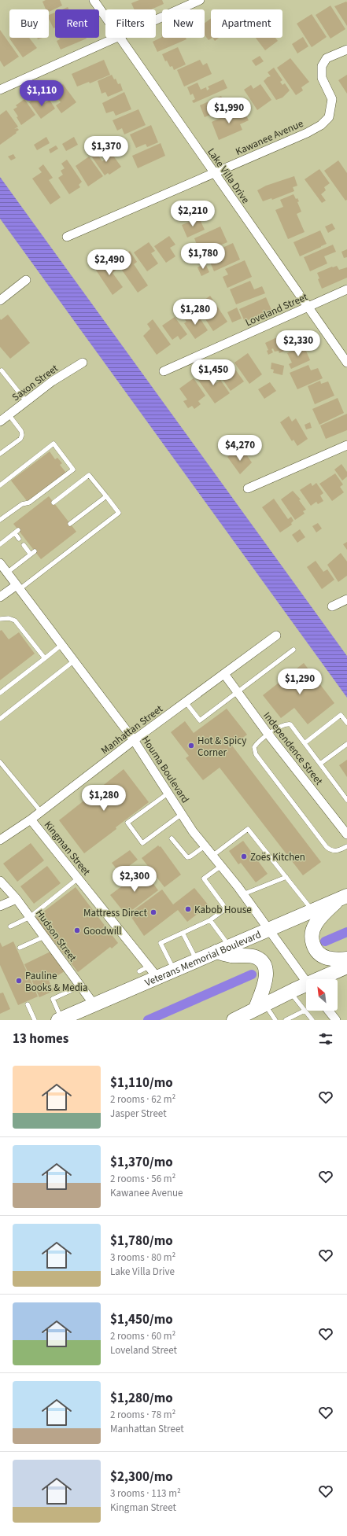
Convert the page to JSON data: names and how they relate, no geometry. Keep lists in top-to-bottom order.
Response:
{
  "streets": {
    "main road": ["Veterans Memorial Boulevard"],
    "street": [
      "Kawanee Avenue",
      "Lake Villa Drive",
      "Loveland Street",
      "Saxon Street",
      "Manhattan Street",
      "Independence Street",
      "Houma Boulevard",
      "Kingman Street",
      "Hudson Street"
    ]
  },
  "crossings": [
    ["Kawanee Avenue", "Lake Villa Drive"],
    ["Lake Villa Drive", "Loveland Street"],
    ["Manhattan Street", "Independence Street"],
    ["Manhattan Street", "Houma Boulevard"],
    ["Manhattan Street", "Kingman Street"],
    ["Houma Boulevard", "Veterans Memorial Boulevard"],
    ["Kingman Street", "Veterans Memorial Boulevard"],
    ["Hudson Street", "Veterans Memorial Boulevard"]
  ],
  "places": [
    "Hot & Spicy Corner",
    "Zoës Kitchen",
    "Kabob House",
    "Mattress Direct",
    "Goodwill",
    "Pauline Books & Media"
  ],
  "north": "top left",
  "page": {
    "chip": [
      "Buy",
      "Rent",
      "Filters",
      "New",
      "Apartment"
    ],
    "price": [
      "$1,110",
      "$1,990",
      "$1,370",
      "$2,210",
      "$1,780",
      "$2,490",
      "$1,280",
      "$2,330",
      "$1,450",
      "$4,270",
      "$1,290",
      "$1,280",
      "$2,300"
    ],
    "heading": "13 homes",
    "list": [
      {
        "name": "$1,110/mo",
        "note": "2 rooms · 62 m² · Jasper Street"
      },
      {
        "name": "$1,370/mo",
        "note": "2 rooms · 56 m² · Kawanee Avenue"
      },
      {
        "name": "$1,780/mo",
        "note": "3 rooms · 80 m² · Lake Villa Drive"
      },
      {
        "name": "$1,450/mo",
        "note": "2 rooms · 60 m² · Loveland Street"
      },
      {
        "name": "$1,280/mo",
        "note": "2 rooms · 78 m² · Manhattan Street"
      },
      {
        "name": "$2,300/mo",
        "note": "3 rooms · 113 m² · Kingman Street"
      }
    ]
  }
}
